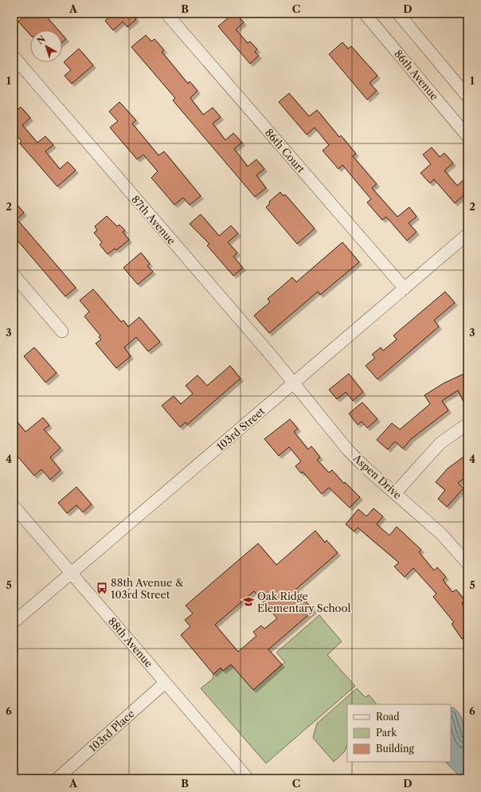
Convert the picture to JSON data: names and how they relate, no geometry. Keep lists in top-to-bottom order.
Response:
{
  "streets": {
    "street": [
      "86th Avenue",
      "86th Court",
      "87th Avenue",
      "103rd Street",
      "Aspen Drive",
      "88th Avenue",
      "103rd Place"
    ]
  },
  "crossings": [
    ["86th Court", "103rd Street"],
    ["87th Avenue", "103rd Street"],
    ["87th Avenue", "Aspen Drive"],
    ["103rd Street", "Aspen Drive"],
    ["103rd Street", "88th Avenue"],
    ["88th Avenue", "103rd Place"]
  ],
  "places": {
    "bus stop": ["88th Avenue & 103rd Street"],
    "school or university": ["Oak Ridge Elementary School"]
  },
  "legend": ["Road", "Park", "Building"],
  "north": "top left",
  "grid": {
    "columns": [
      "A",
      "B",
      "C",
      "D"
    ],
    "rows": [
      "1",
      "2",
      "3",
      "4",
      "5",
      "6"
    ]
  }
}
